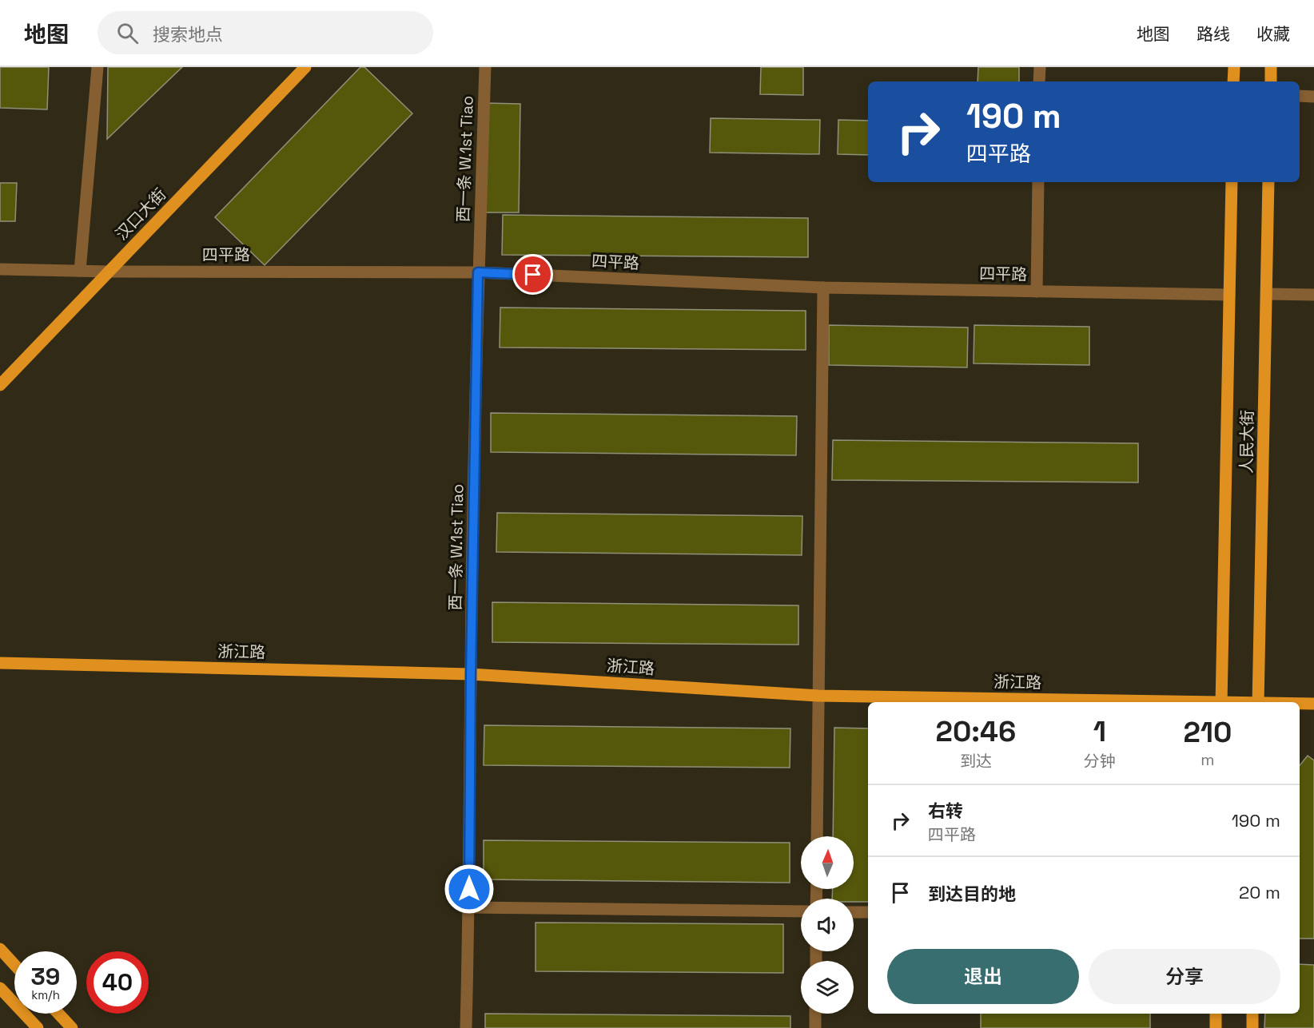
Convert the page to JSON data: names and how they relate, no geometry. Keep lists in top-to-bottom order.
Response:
{
  "streets": {
    "main road": ["汉口大街", "人民大街", "浙江路"],
    "street": ["西一条 W.1st Tiao", "四平路"]
  },
  "crossings": [
    ["西一条 W.1st Tiao", "四平路"],
    ["西一条 W.1st Tiao", "浙江路"],
    ["汉口大街", "四平路"],
    ["四平路", "人民大街"]
  ],
  "north": "top",
  "page": {
    "header": "地图",
    "search": "搜索地点",
    "nav": ["地图", "路线", "收藏"],
    "turn": ["190 m", "四平路"],
    "eta": [
      "20:46",
      "到达",
      "1",
      "分钟",
      "210",
      "m"
    ],
    "list": [
      {
        "name": "右转",
        "note": "四平路",
        "value": "190 m"
      },
      {
        "name": "到达目的地",
        "value": "20 m"
      }
    ],
    "buttons": ["退出", "分享"],
    "speed": "39 km/h",
    "limit": "40"
  }
}
